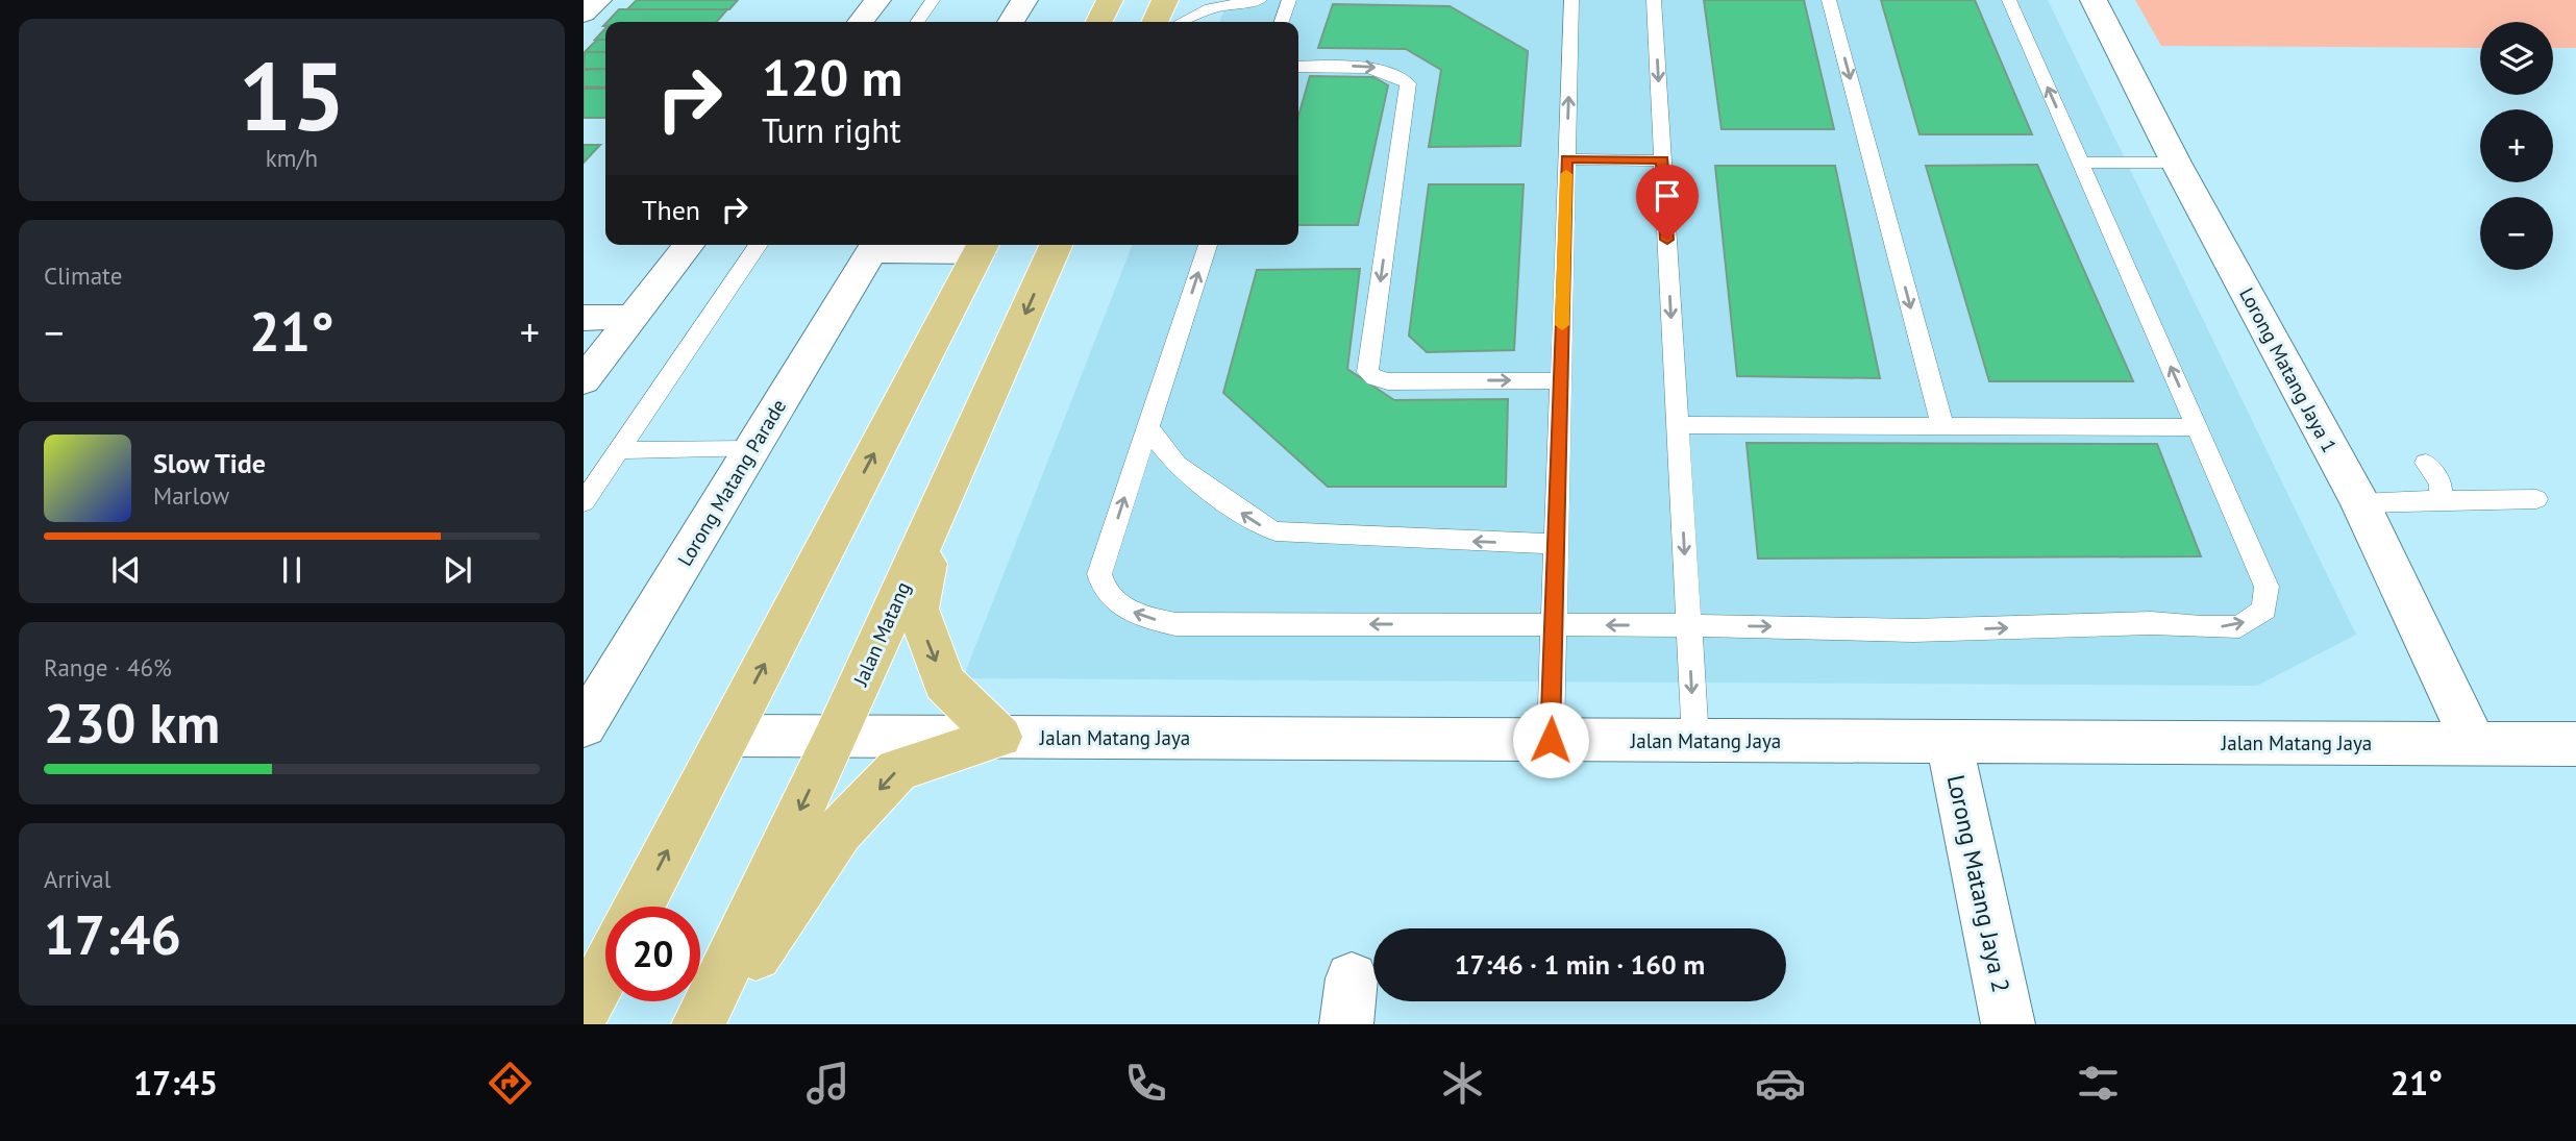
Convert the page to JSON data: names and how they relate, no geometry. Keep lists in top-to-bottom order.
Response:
{
  "streets": {
    "main road": ["Jalan Matang"],
    "street": [
      "Lorong Matang Jaya 1",
      "Lorong Matang Parade",
      "Jalan Matang Jaya",
      "Lorong Matang Jaya 2"
    ]
  },
  "crossings": [
    ["Lorong Matang Jaya 1", "Jalan Matang Jaya"],
    ["Jalan Matang", "Jalan Matang Jaya"],
    ["Jalan Matang Jaya", "Lorong Matang Jaya 2"]
  ],
  "page": {
    "tile": [
      ["15", "km/h"],
      "Climate",
      ["Range · 46%", "230 km"],
      ["Arrival", "17:46"]
    ],
    "map_buttons": ["+", "−"],
    "turn": ["120 m", "Turn right"],
    "then": "Then",
    "heat": ["−", "21°", "+"],
    "song": ["Slow Tide", "Marlow"],
    "limit": "20",
    "trip": "17:46 · 1 min · 160 m",
    "tabs": ["17:45", "21°"]
  }
}
